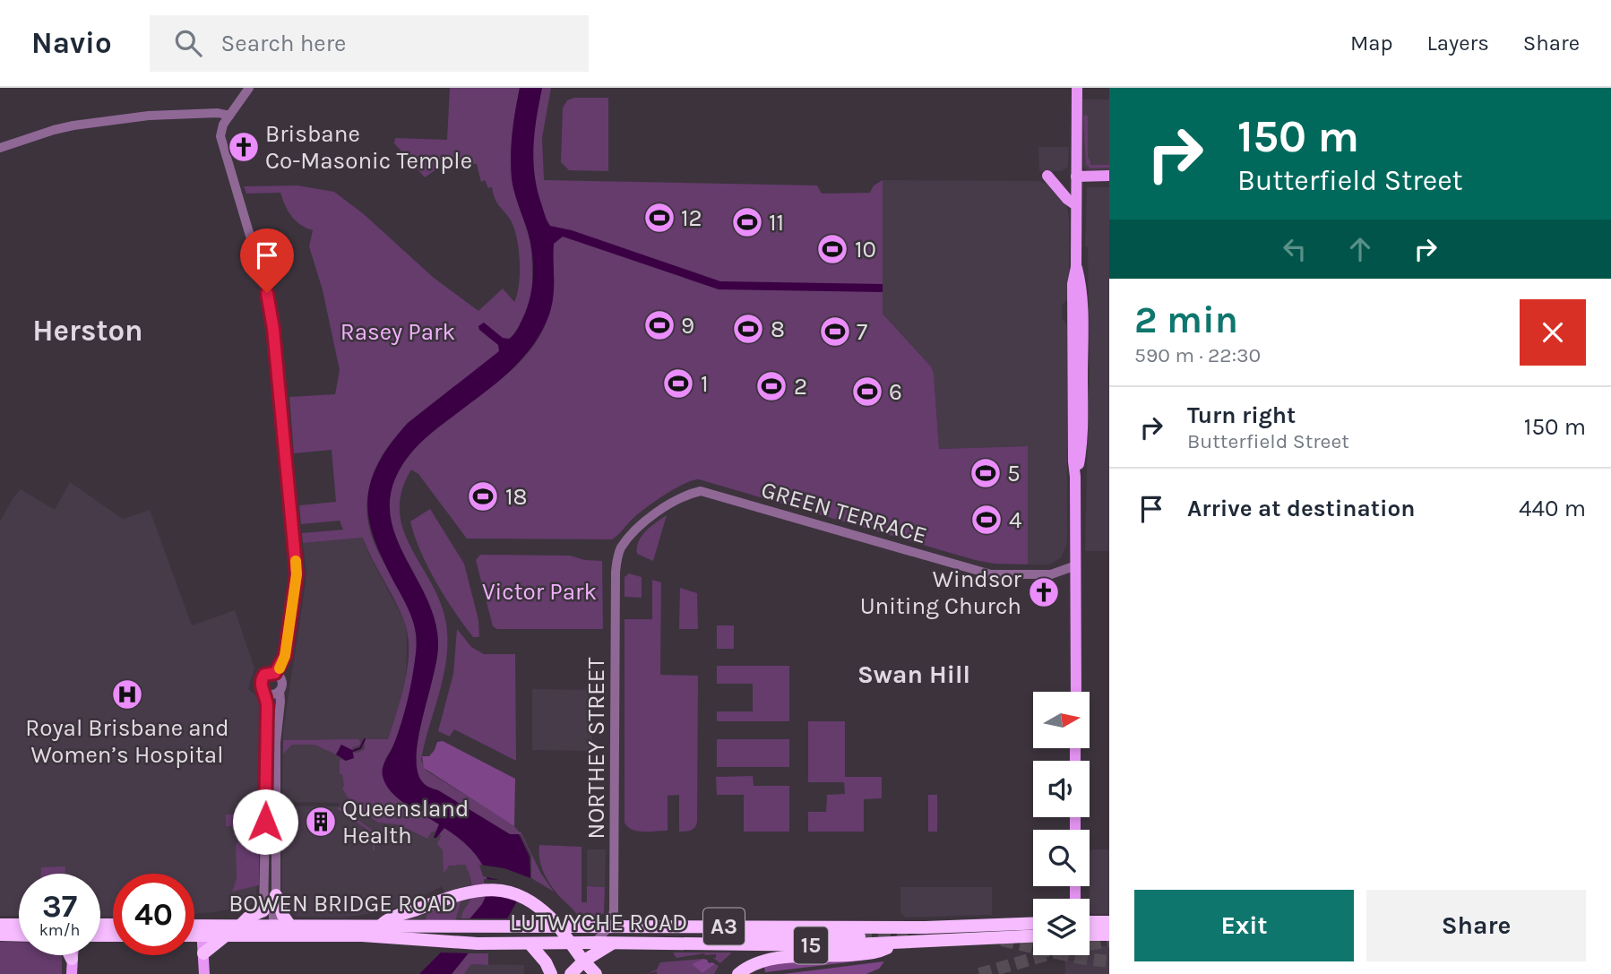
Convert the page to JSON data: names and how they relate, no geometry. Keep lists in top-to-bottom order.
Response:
{
  "streets": {
    "highway": [
      "BOWEN BRIDGE ROAD",
      "LUTWYCHE ROAD",
      "A3",
      "15"
    ],
    "street": ["GREEN TERRACE", "NORTHEY STREET"]
  },
  "crossings": [
    ["GREEN TERRACE", "NORTHEY STREET"],
    ["NORTHEY STREET", "LUTWYCHE ROAD"],
    ["BOWEN BRIDGE ROAD", "LUTWYCHE ROAD"]
  ],
  "districts": ["Herston", "Swan Hill"],
  "parks": ["Rasey Park", "Victor Park"],
  "places": {
    "church": ["Brisbane Co-Masonic Temple", "Windsor Uniting Church"],
    "sports": [
      "12",
      "11",
      "10",
      "9",
      "8",
      "7",
      "1",
      "2",
      "6",
      "5",
      "18",
      "4"
    ],
    "hospital": ["Royal Brisbane and Women’s Hospital"],
    "building": ["Queensland Health"]
  },
  "north": "right",
  "page": {
    "header": "Navio",
    "search": "Search here",
    "nav": ["Map", "Layers", "Share"],
    "turn": ["150 m", "Butterfield Street"],
    "heading": ["2 min", "590 m · 22:30"],
    "list": [
      {
        "name": "Turn right",
        "note": "Butterfield Street",
        "value": "150 m"
      },
      {
        "name": "Arrive at destination",
        "value": "440 m"
      }
    ],
    "speed": "37 km/h",
    "limit": "40",
    "buttons": ["Exit", "Share"]
  }
}
